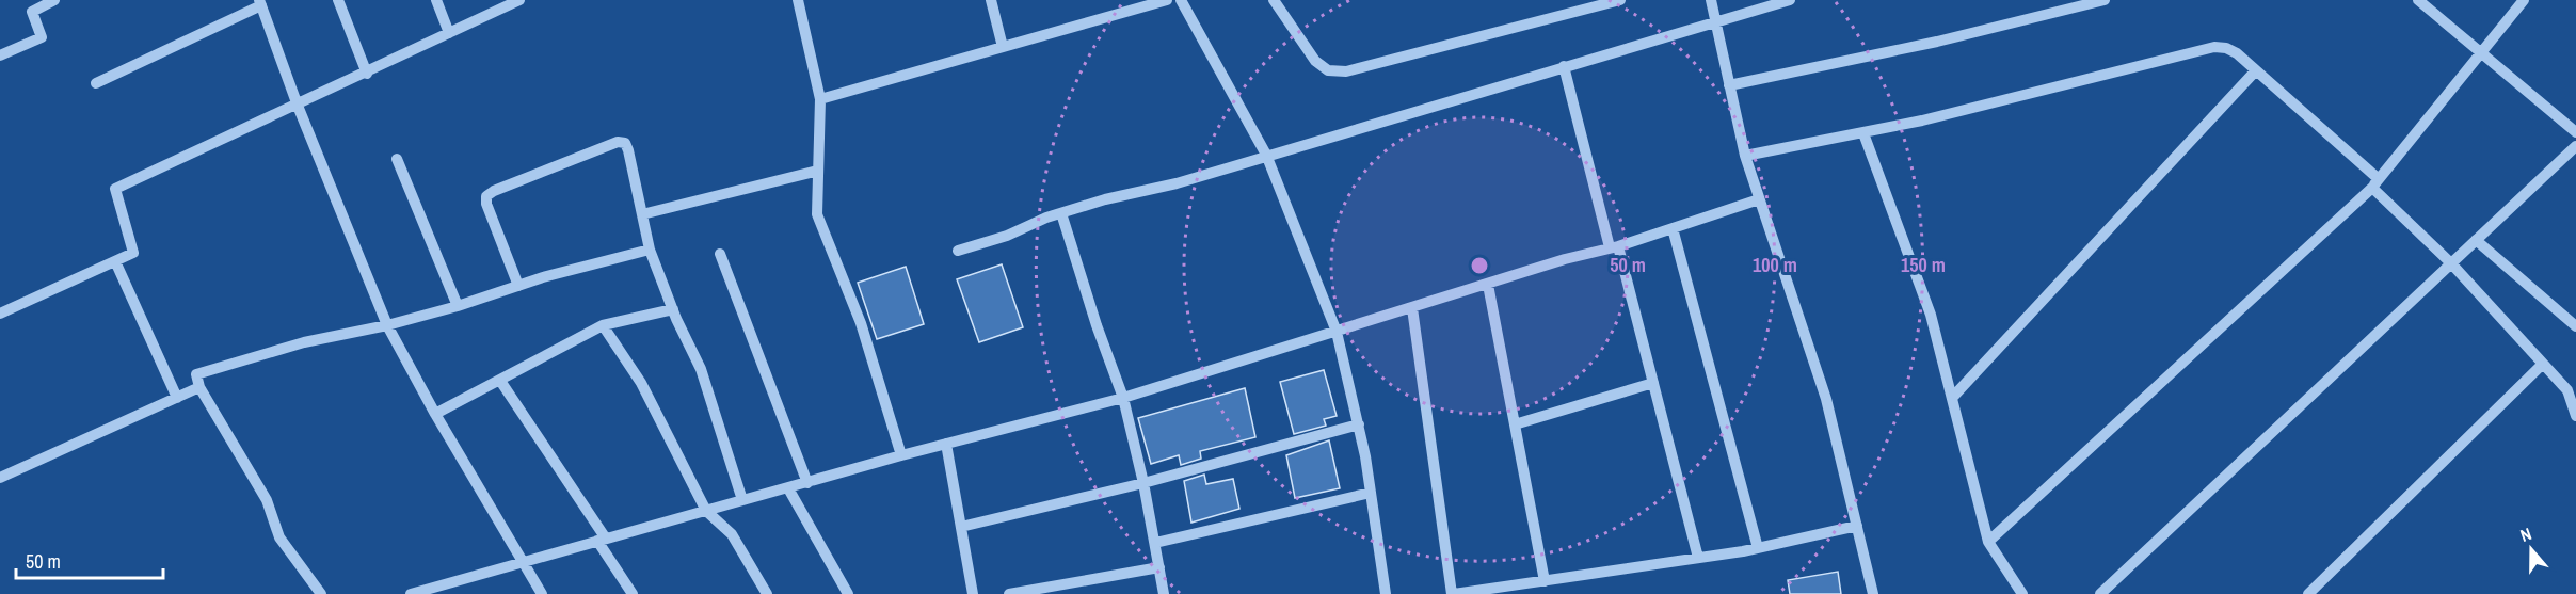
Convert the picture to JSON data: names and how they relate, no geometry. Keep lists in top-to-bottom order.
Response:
{
  "scale_bar": "50 m",
  "north": "top",
  "rings": ["50 m", "100 m", "150 m"]
}
